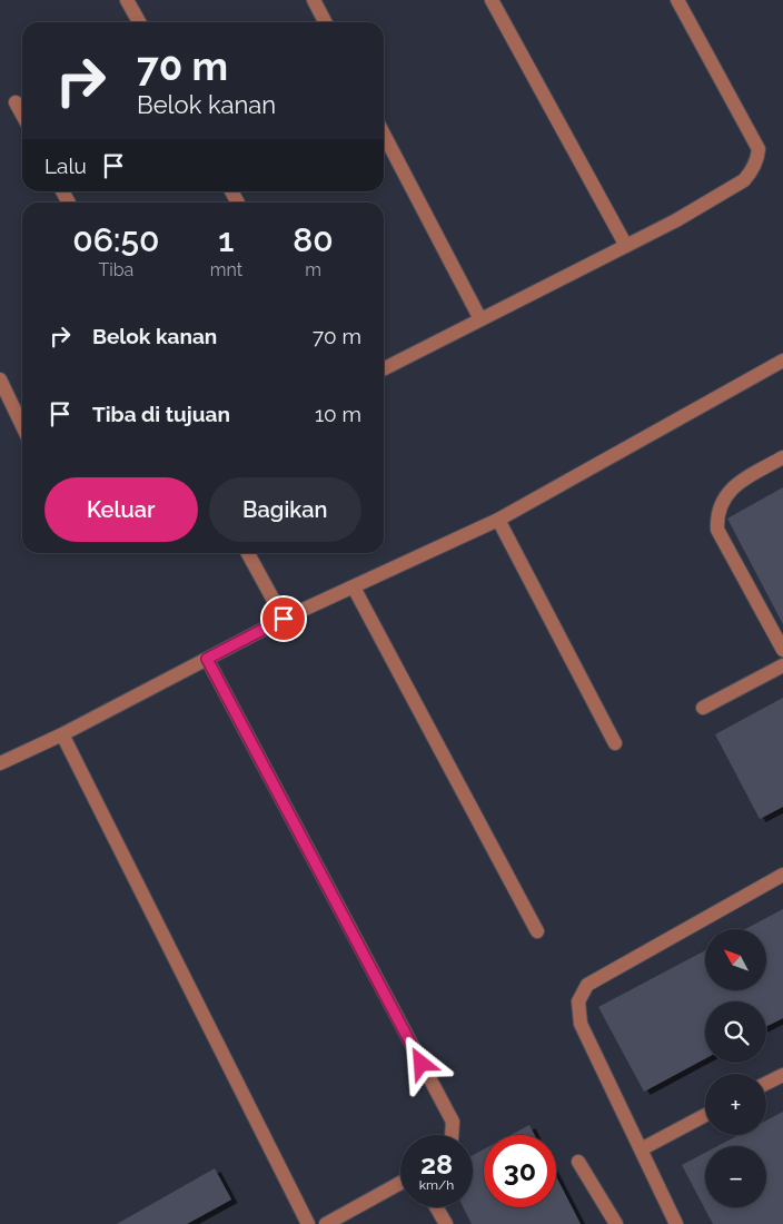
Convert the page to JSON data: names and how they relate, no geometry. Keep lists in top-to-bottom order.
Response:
{
  "north": "top left",
  "page": {
    "turn": ["70 m", "Belok kanan"],
    "then": "Lalu",
    "eta": [
      "06:50",
      "Tiba",
      "1",
      "mnt",
      "80",
      "m"
    ],
    "list": [
      {
        "name": "Belok kanan",
        "value": "70 m"
      },
      {
        "name": "Tiba di tujuan",
        "value": "10 m"
      }
    ],
    "buttons": ["Keluar", "Bagikan"],
    "map_buttons": ["+", "−"],
    "speed": "28 km/h",
    "limit": "30"
  }
}
